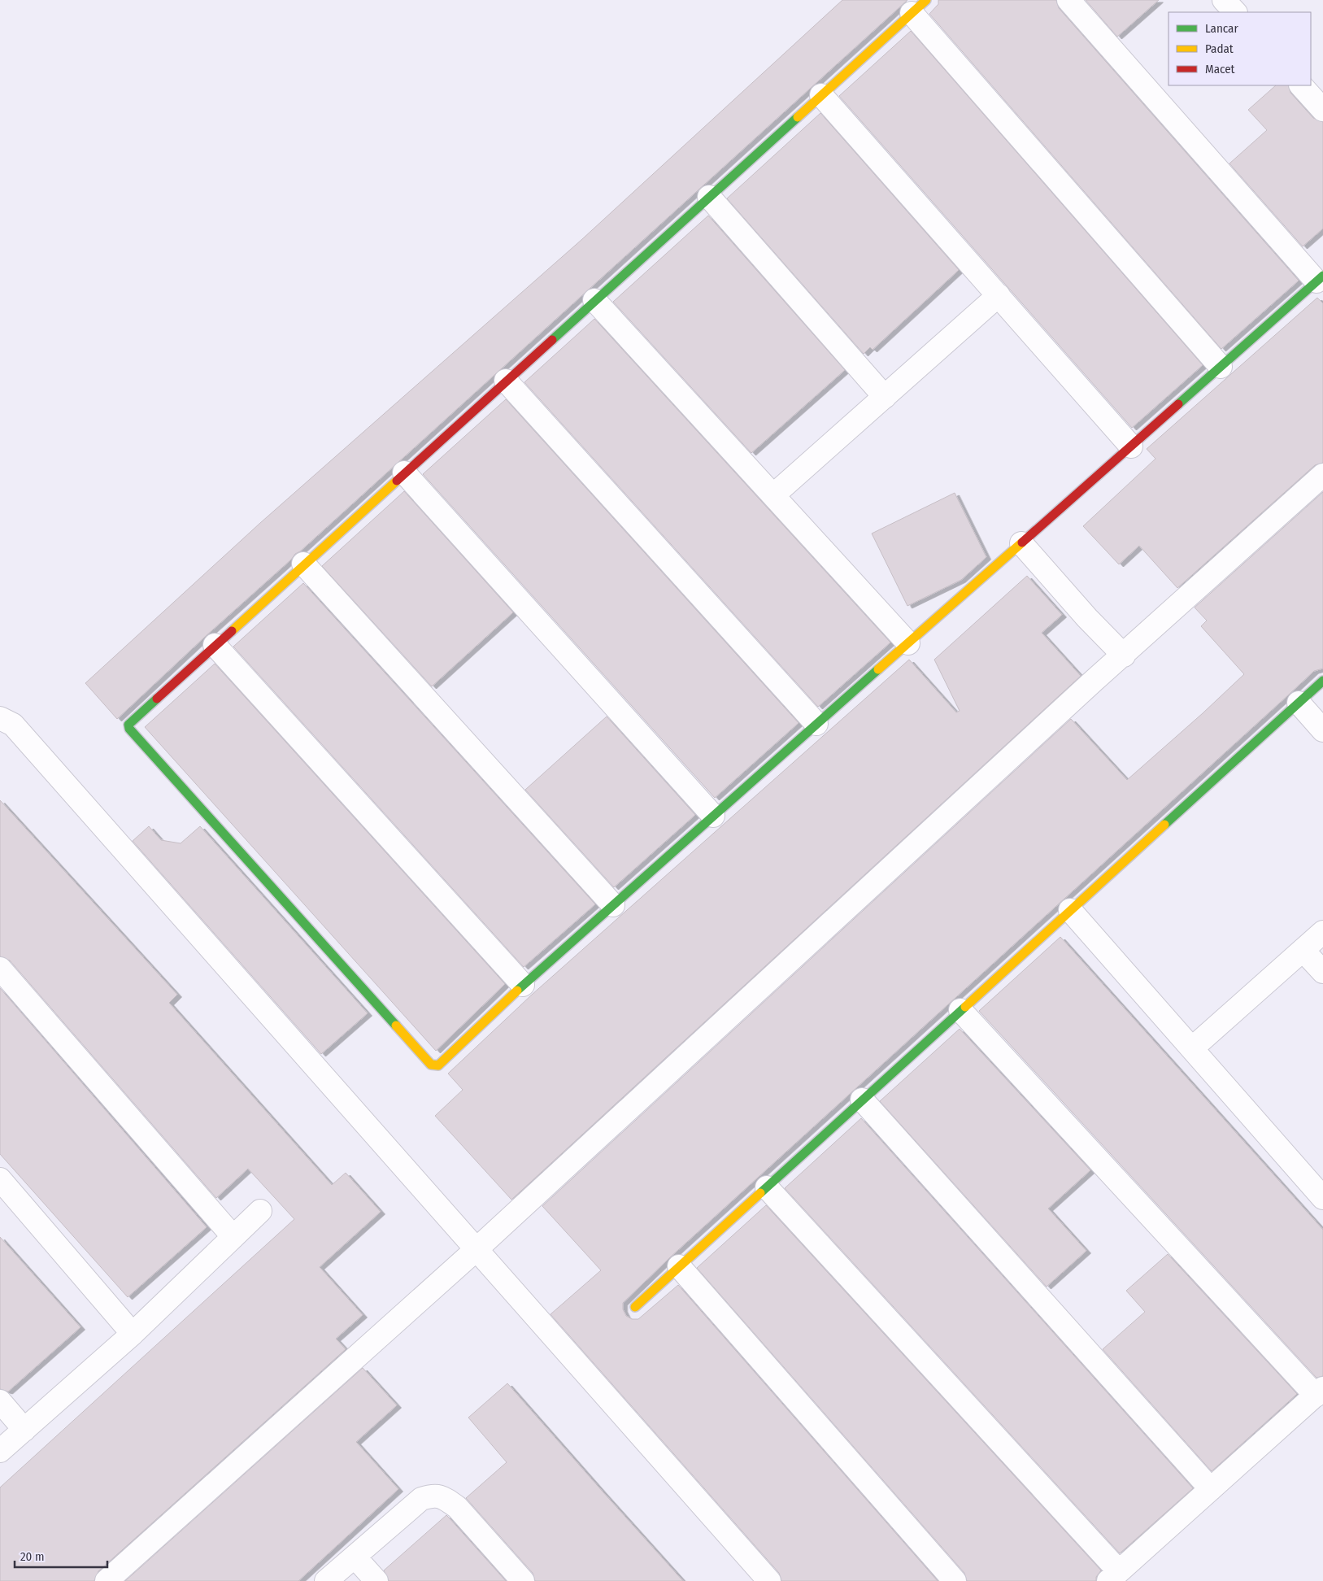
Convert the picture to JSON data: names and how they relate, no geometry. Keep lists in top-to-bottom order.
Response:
{
  "legend": ["Lancar", "Padat", "Macet"],
  "scale_bar": "20 m"
}
